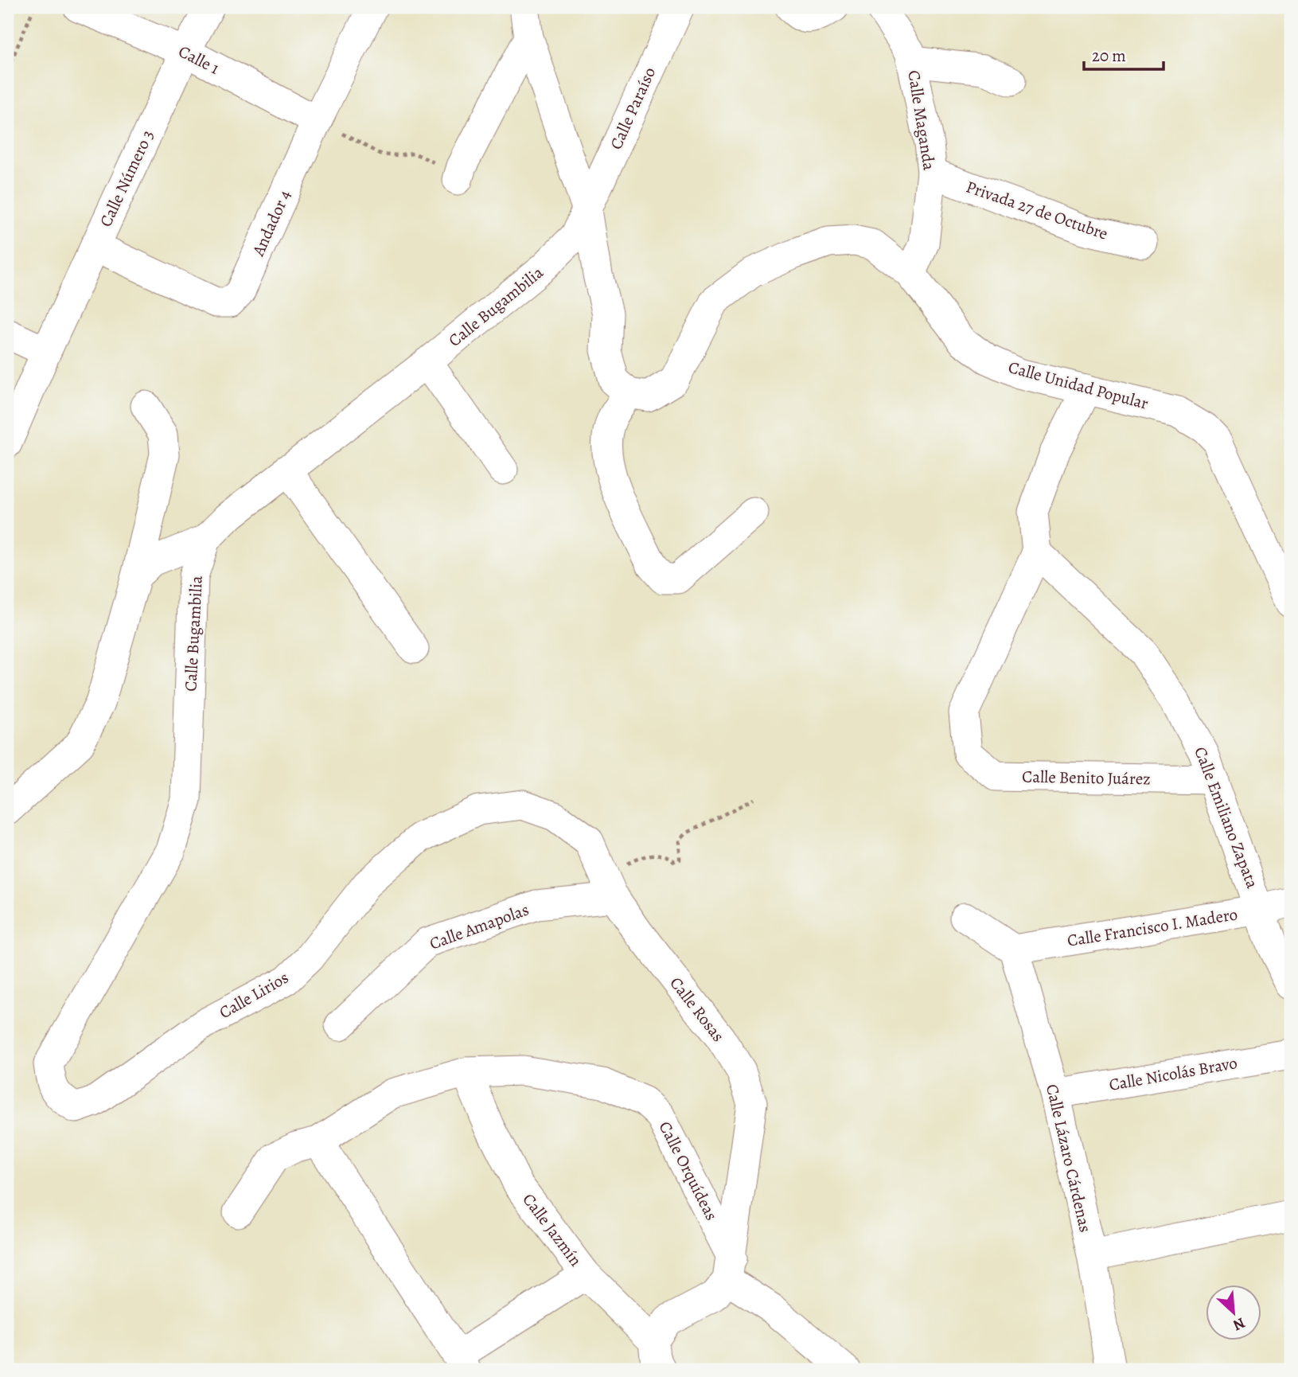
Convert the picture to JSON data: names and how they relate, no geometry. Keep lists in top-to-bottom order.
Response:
{
  "streets": {
    "street": [
      "Calle 1",
      "Calle Paraíso",
      "Calle Maganda",
      "Calle Número 3",
      "Privada 27 de Octubre",
      "Andador 4",
      "Calle Bugambilia",
      "Calle Unidad Popular",
      "Calle Benito Juárez",
      "Calle Emiliano Zapata",
      "Calle Amapolas",
      "Calle Francisco I. Madero",
      "Calle Lirios",
      "Calle Rosas",
      "Calle Nicolás Bravo",
      "Calle Lázaro Cárdenas",
      "Calle Orquídeas",
      "Calle Jazmín"
    ]
  },
  "crossings": [
    ["Calle 1", "Calle Número 3"],
    ["Calle 1", "Andador 4"],
    ["Calle Paraíso", "Calle Bugambilia"],
    ["Calle Maganda", "Privada 27 de Octubre"],
    ["Calle Maganda", "Calle Unidad Popular"],
    ["Calle Número 3", "Andador 4"],
    ["Calle Bugambilia", "Calle Lirios"],
    ["Calle Benito Juárez", "Calle Emiliano Zapata"],
    ["Calle Emiliano Zapata", "Calle Francisco I. Madero"],
    ["Calle Amapolas", "Calle Rosas"],
    ["Calle Francisco I. Madero", "Calle Lázaro Cárdenas"],
    ["Calle Lirios", "Calle Rosas"],
    ["Calle Rosas", "Calle Orquídeas"],
    ["Calle Nicolás Bravo", "Calle Lázaro Cárdenas"],
    ["Calle Orquídeas", "Calle Jazmín"]
  ],
  "scale_bar": "20 m",
  "north": "bottom right"
}
